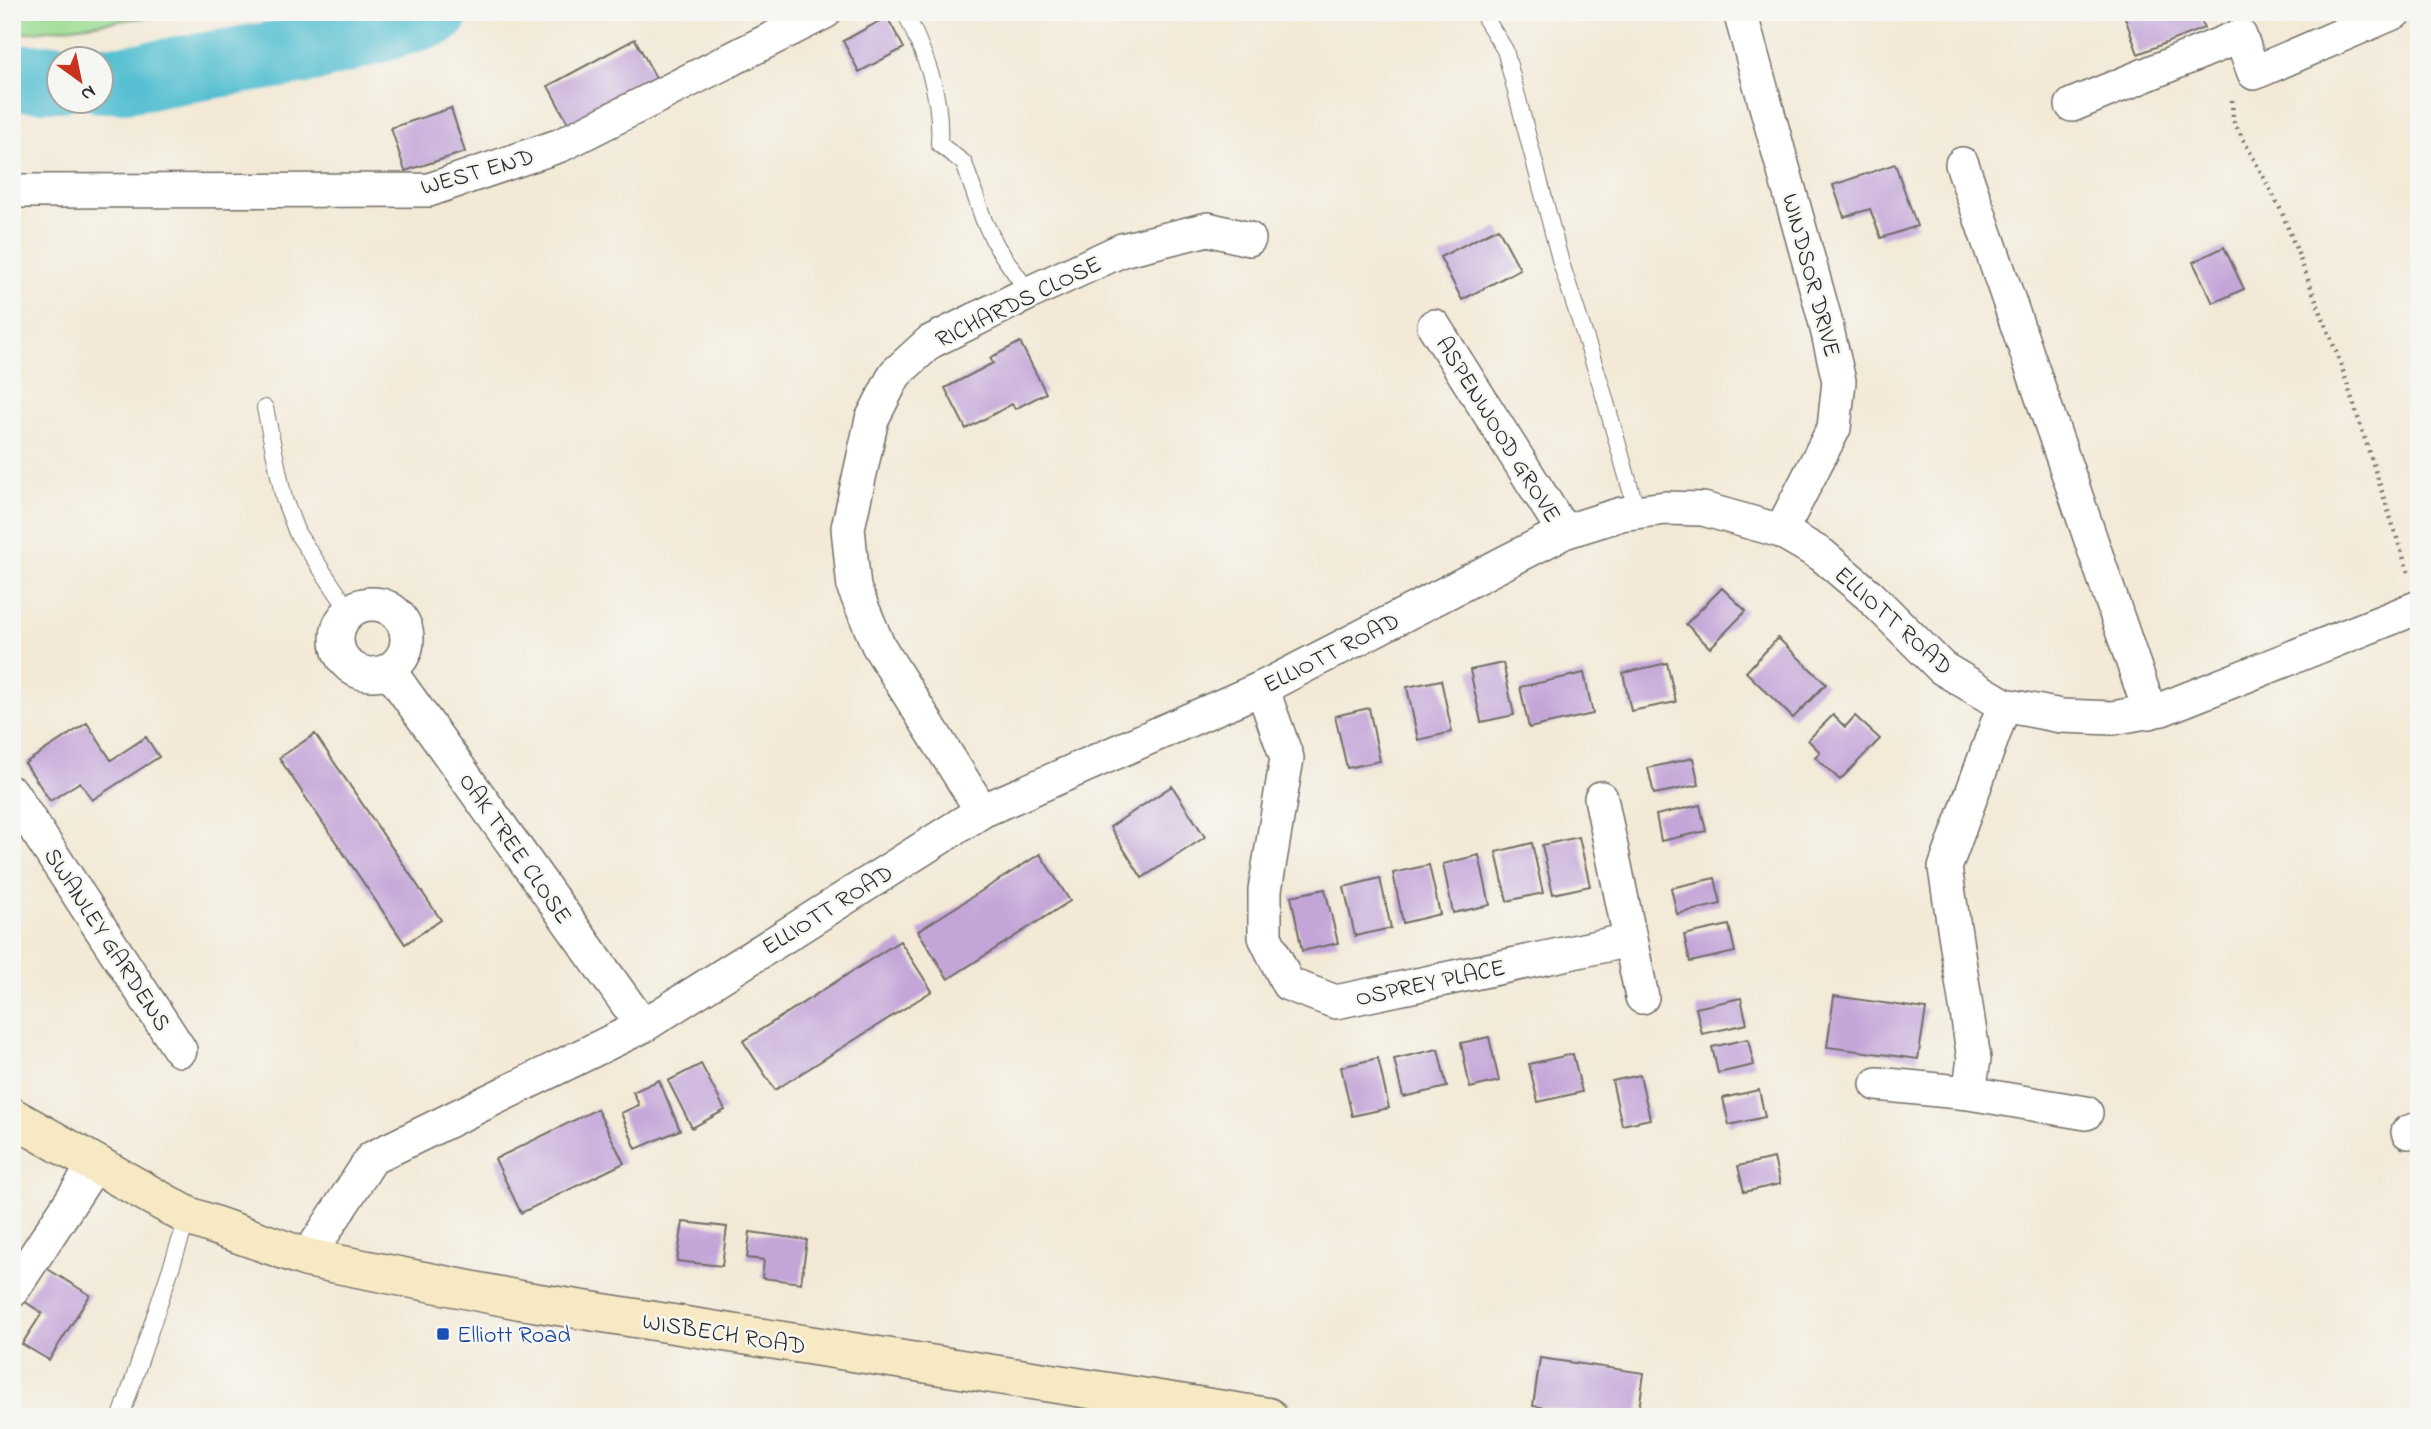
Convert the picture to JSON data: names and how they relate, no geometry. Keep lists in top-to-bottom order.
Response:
{
  "streets": {
    "main road": ["WISBECH ROAD"],
    "street": [
      "WEST END",
      "WINDSOR DRIVE",
      "RICHARDS CLOSE",
      "ASPENWOOD GROVE",
      "ELLIOTT ROAD",
      "OAK TREE CLOSE",
      "SWANLEY GARDENS",
      "OSPREY PLACE"
    ]
  },
  "crossings": [
    ["WINDSOR DRIVE", "ELLIOTT ROAD"],
    ["RICHARDS CLOSE", "ELLIOTT ROAD"],
    ["ASPENWOOD GROVE", "ELLIOTT ROAD"],
    ["ELLIOTT ROAD", "OAK TREE CLOSE"],
    ["ELLIOTT ROAD", "OSPREY PLACE"],
    ["ELLIOTT ROAD", "WISBECH ROAD"]
  ],
  "places": {
    "transit": ["Elliott Road"]
  },
  "north": "bottom right"
}
